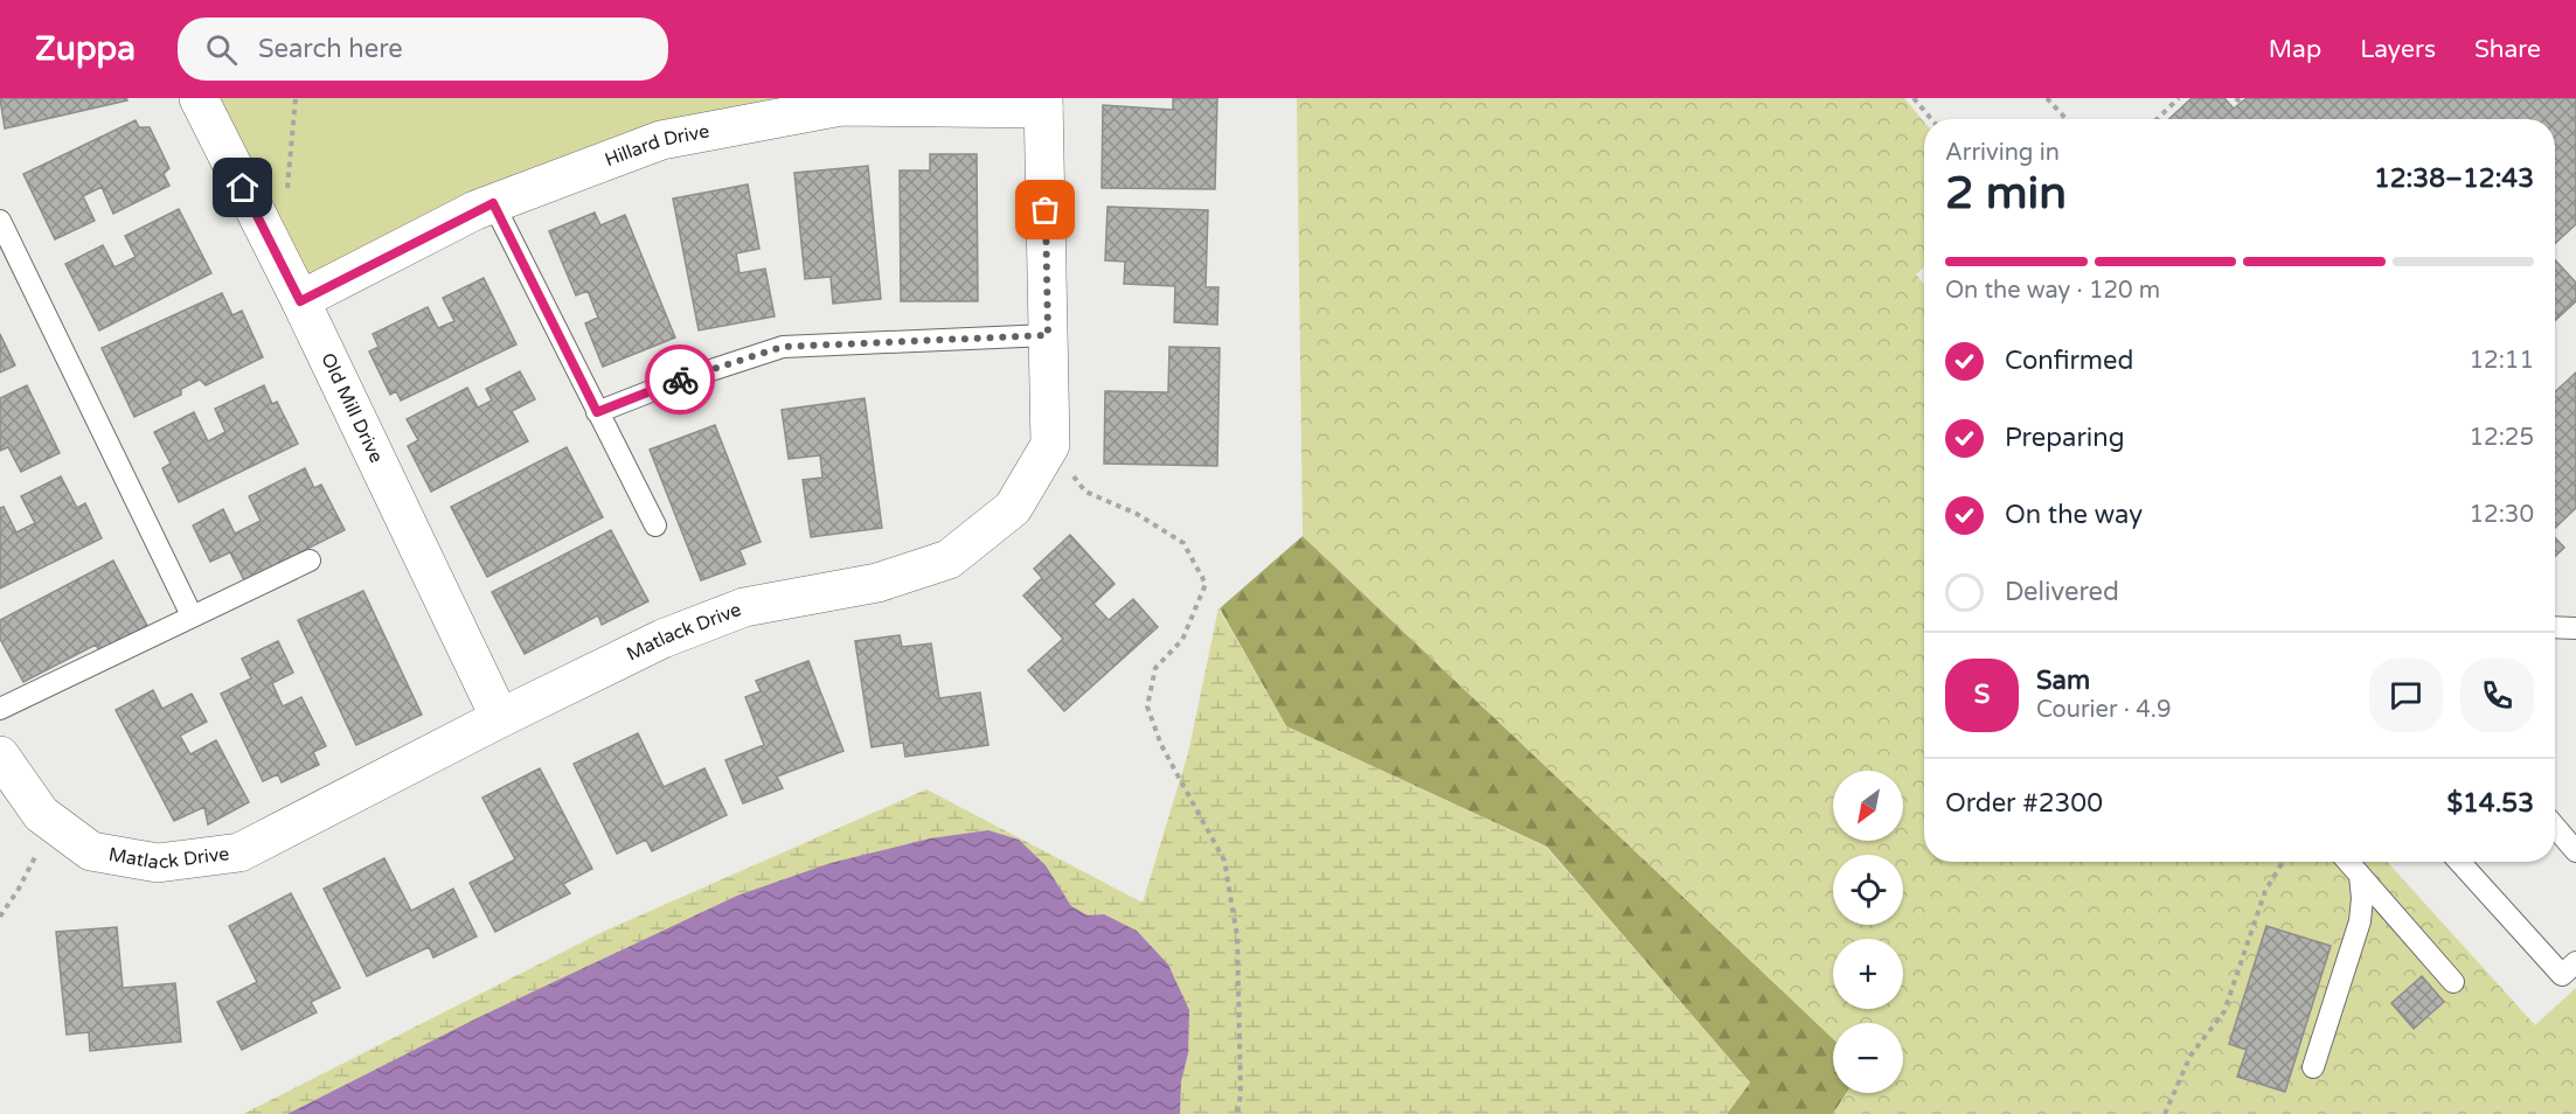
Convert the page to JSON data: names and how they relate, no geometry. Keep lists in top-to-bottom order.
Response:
{
  "streets": {
    "street": ["Hillard Drive", "Old Mill Drive", "Matlack Drive"]
  },
  "crossings": [
    ["Hillard Drive", "Old Mill Drive"],
    ["Old Mill Drive", "Matlack Drive"]
  ],
  "north": "bottom left",
  "page": {
    "header": "Zuppa",
    "search": "Search here",
    "nav": ["Map", "Layers", "Share"],
    "heading": ["2 min", "Arriving in", "12:38–12:43"],
    "panel": [
      "Sam",
      "Courier · 4.9",
      "Order #2300",
      "$14.53"
    ],
    "bar": "On the way · 120 m",
    "list": [
      ["Confirmed", "12:11"],
      ["Preparing", "12:25"],
      ["On the way", "12:30"],
      "Delivered"
    ],
    "round": "S",
    "map_buttons": ["+", "−"]
  }
}
